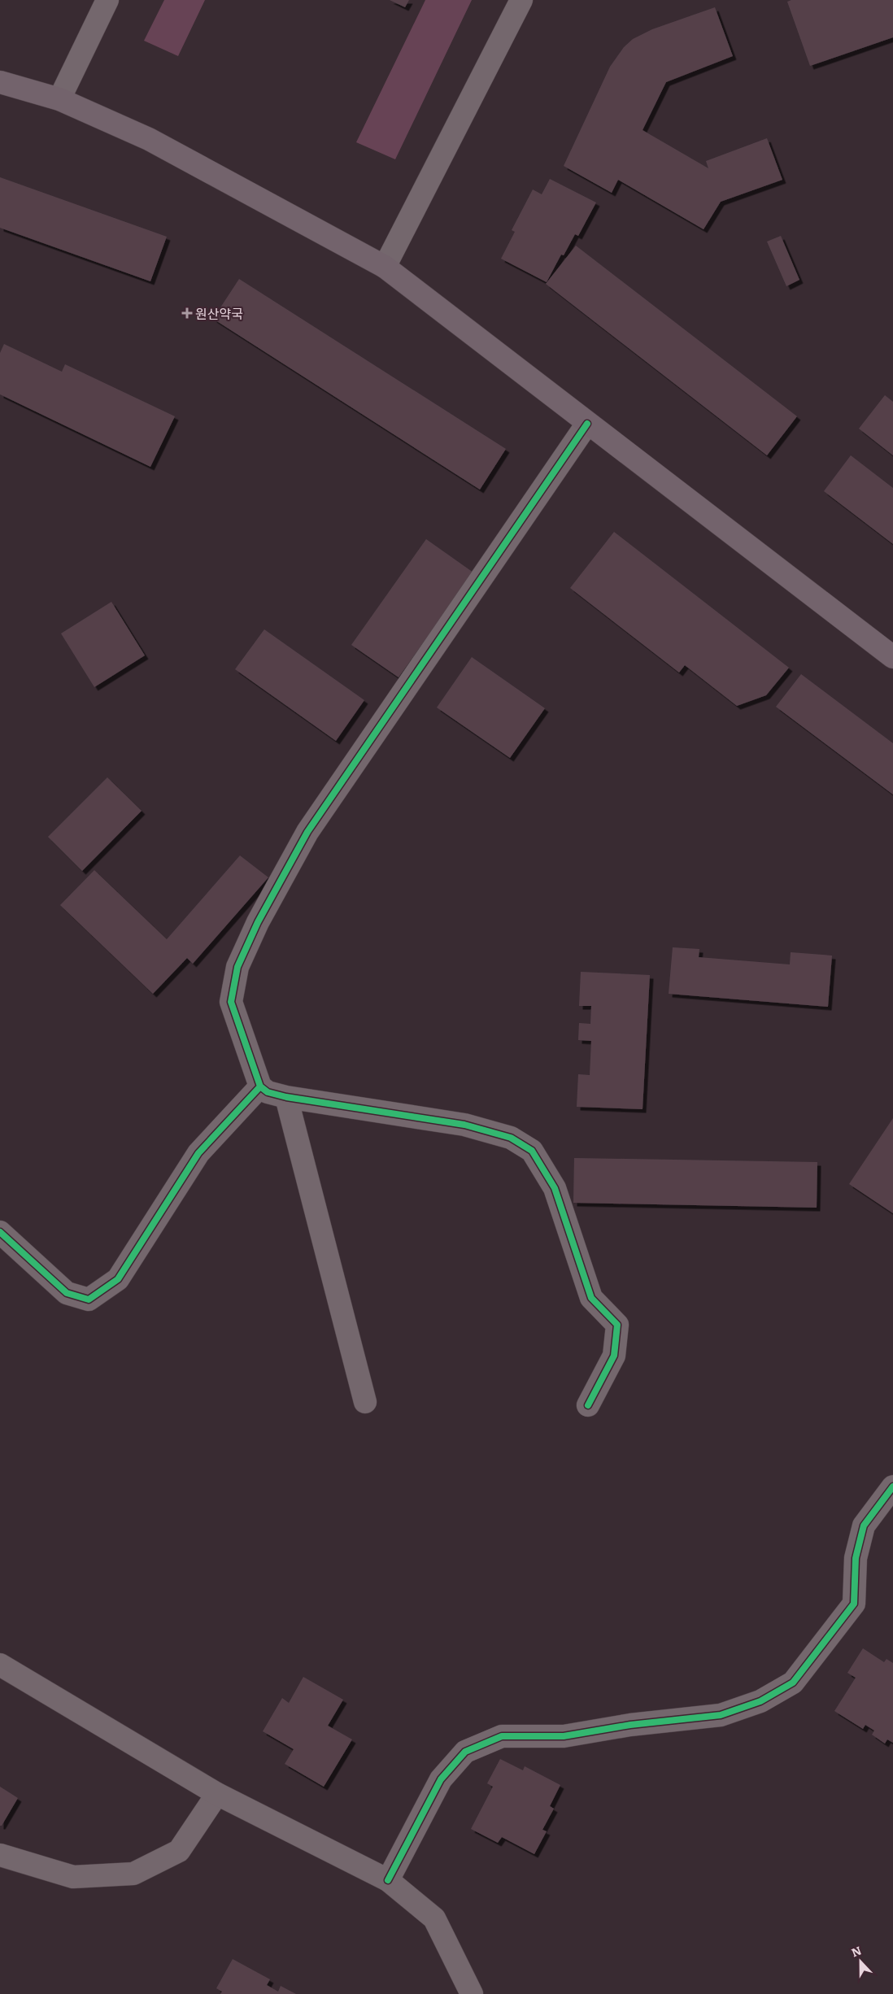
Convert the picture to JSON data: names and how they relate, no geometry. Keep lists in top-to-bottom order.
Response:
{
  "places": {
    "health": ["원산약국"]
  },
  "north": "top"
}
